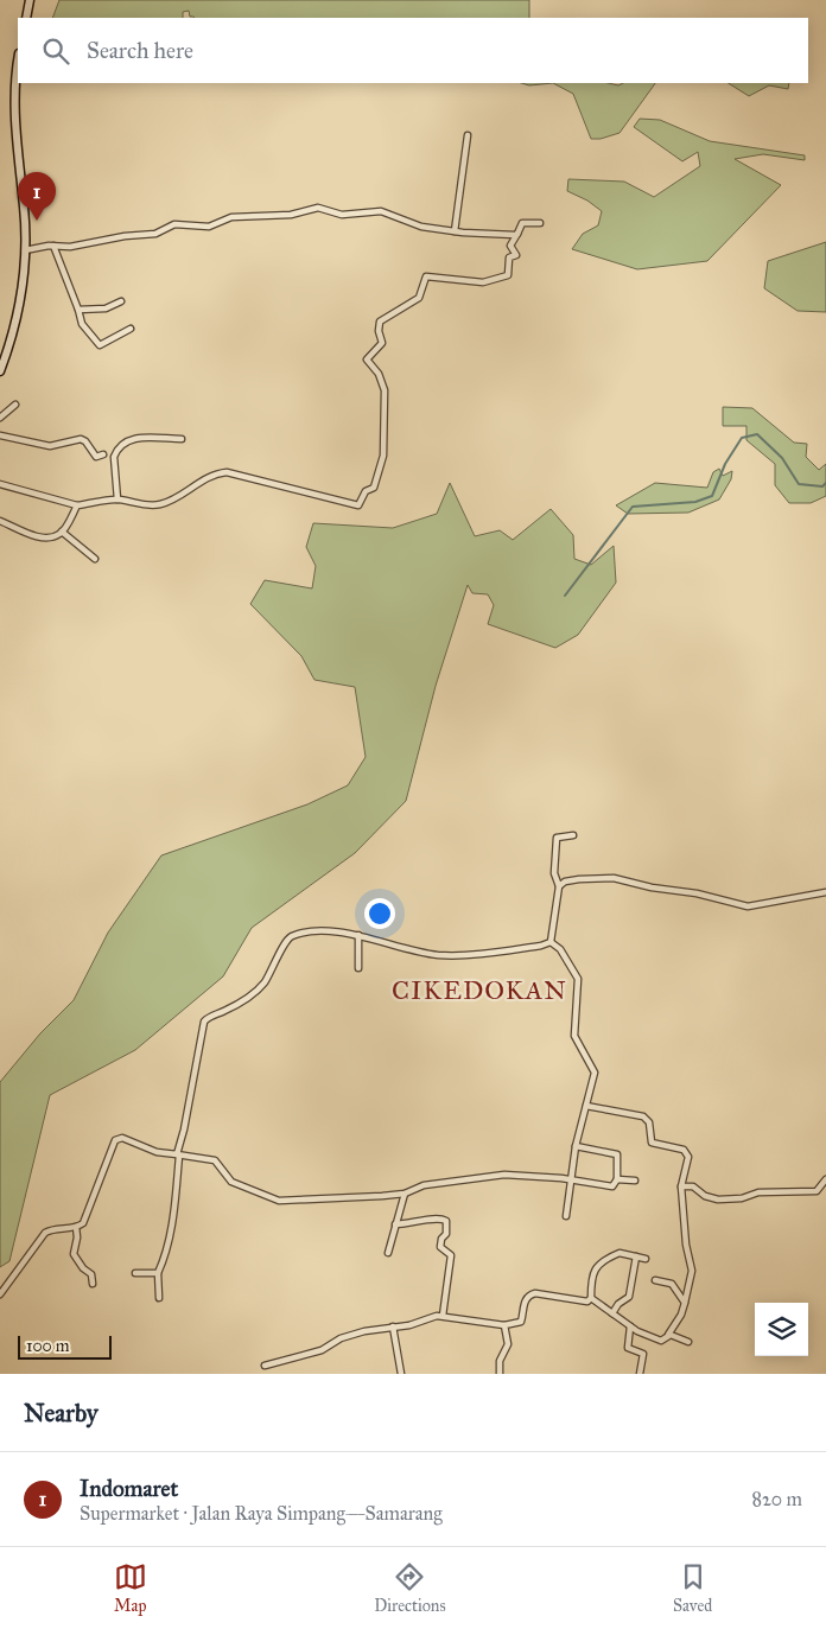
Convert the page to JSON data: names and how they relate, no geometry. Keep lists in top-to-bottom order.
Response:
{
  "districts": ["CIKEDOKAN"],
  "scale_bar": "100 m",
  "page": {
    "search": "Search here",
    "pins": "1",
    "scale": "100 m",
    "heading": "Nearby",
    "list": [
      {
        "mark": "1",
        "name": "Indomaret",
        "note": "Supermarket · Jalan Raya Simpang—Samarang",
        "value": "820 m"
      }
    ],
    "nav": ["Map", "Directions", "Saved"]
  }
}
